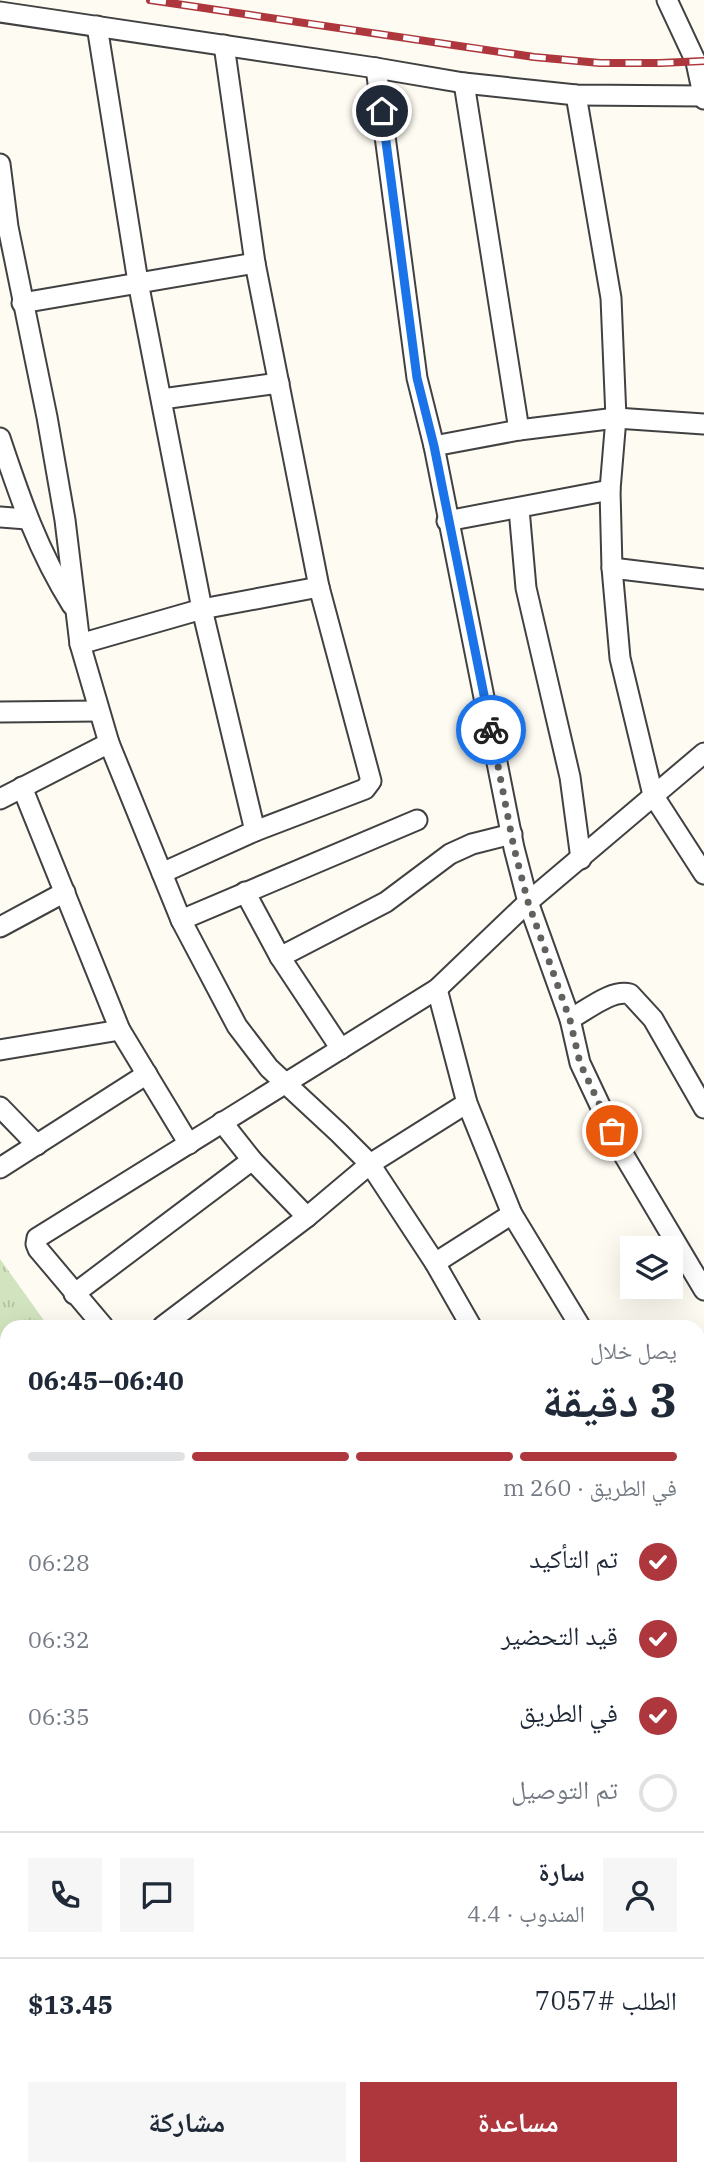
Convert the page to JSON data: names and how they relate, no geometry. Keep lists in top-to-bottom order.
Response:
{
  "page": {
    "heading": ["3 دقيقة", "يصل خلال", "06:40–06:45"],
    "panel": [
      "سارة",
      "المندوب · 4.4",
      "الطلب #7057",
      "$13.45"
    ],
    "bar": "في الطريق · 260 m",
    "list": [
      ["تم التأكيد", "06:28"],
      ["قيد التحضير", "06:32"],
      ["في الطريق", "06:35"],
      "تم التوصيل"
    ],
    "buttons": ["مساعدة", "مشاركة"]
  }
}
